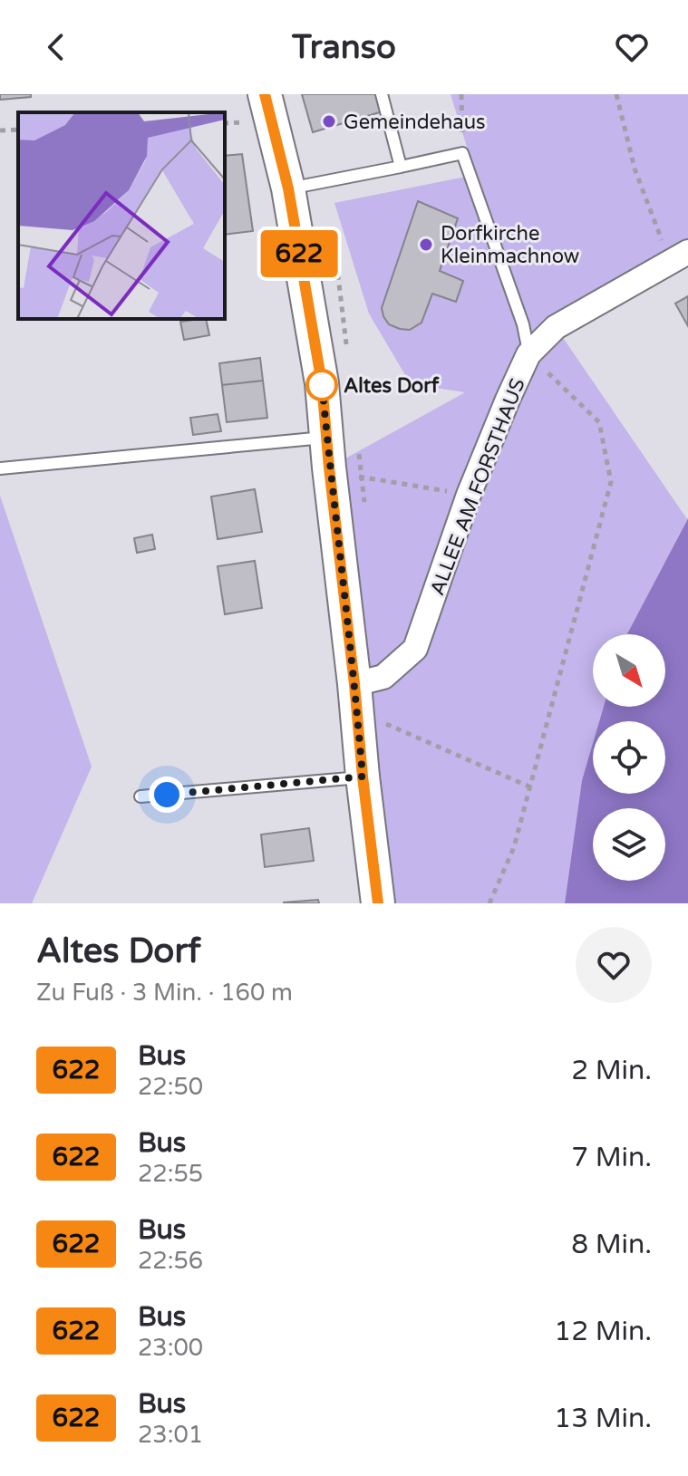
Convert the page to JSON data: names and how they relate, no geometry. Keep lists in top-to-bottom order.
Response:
{
  "streets": {
    "street": ["ALLEE AM FORSTHAUS"]
  },
  "places": ["Gemeindehaus", "Dorfkirche Kleinmachnow", "Altes Dorf"],
  "lines": ["bus line 622"],
  "north": "bottom right",
  "page": {
    "header": "Transo",
    "on_map": "622",
    "heading": ["Altes Dorf", "Zu Fuß · 3 Min. · 160 m"],
    "list": [
      {
        "mark": "622",
        "name": "Bus",
        "note": "22:50",
        "value": "2 Min."
      },
      {
        "mark": "622",
        "name": "Bus",
        "note": "22:55",
        "value": "7 Min."
      },
      {
        "mark": "622",
        "name": "Bus",
        "note": "22:56",
        "value": "8 Min."
      },
      {
        "mark": "622",
        "name": "Bus",
        "note": "23:00",
        "value": "12 Min."
      },
      {
        "mark": "622",
        "name": "Bus",
        "note": "23:01",
        "value": "13 Min."
      }
    ]
  }
}
